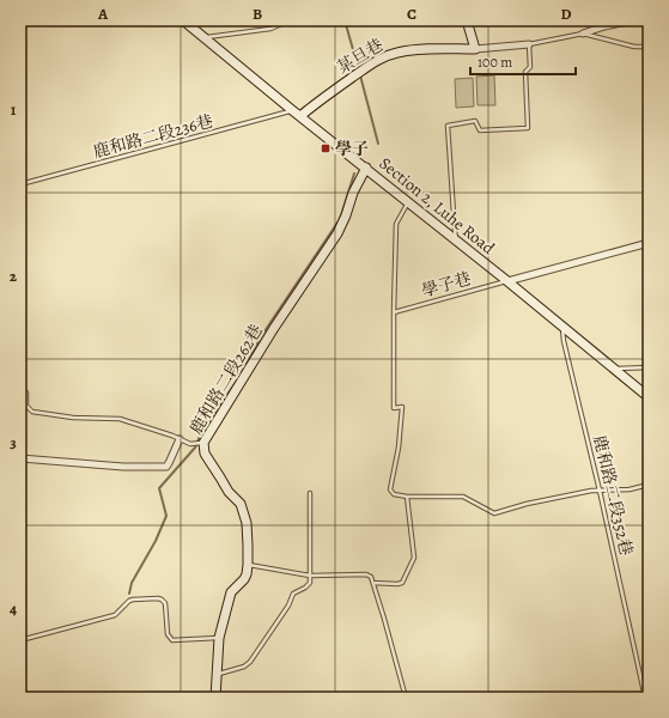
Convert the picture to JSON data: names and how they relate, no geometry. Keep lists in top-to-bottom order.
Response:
{
  "streets": {
    "street": ["某旦巷", "Section 2, Luhe Road", "鹿和路二段262巷"],
    "lane": ["鹿和路二段236巷", "學子巷", "鹿和路二段352巷"]
  },
  "crossings": [
    ["某旦巷", "Section 2, Luhe Road"],
    ["鹿和路二段236巷", "Section 2, Luhe Road"],
    ["Section 2, Luhe Road", "學子巷"],
    ["Section 2, Luhe Road", "鹿和路二段262巷"],
    ["Section 2, Luhe Road", "鹿和路二段352巷"]
  ],
  "places": {
    "transit": ["學子"]
  },
  "scale_bar": "100 m",
  "grid": {
    "columns": [
      "A",
      "B",
      "C",
      "D"
    ],
    "rows": [
      "1",
      "2",
      "3",
      "4"
    ]
  }
}
